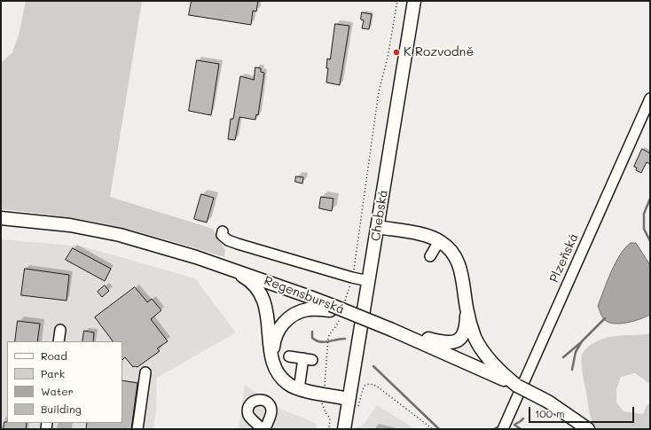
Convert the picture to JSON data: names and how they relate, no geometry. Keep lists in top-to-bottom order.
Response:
{
  "streets": {
    "main road": ["Chebská", "Regensburská"],
    "street": ["Plzeňská"]
  },
  "places": ["K Rozvodně"],
  "legend": [
    "Road",
    "Park",
    "Water",
    "Building"
  ],
  "scale_bar": "100 m"
}
